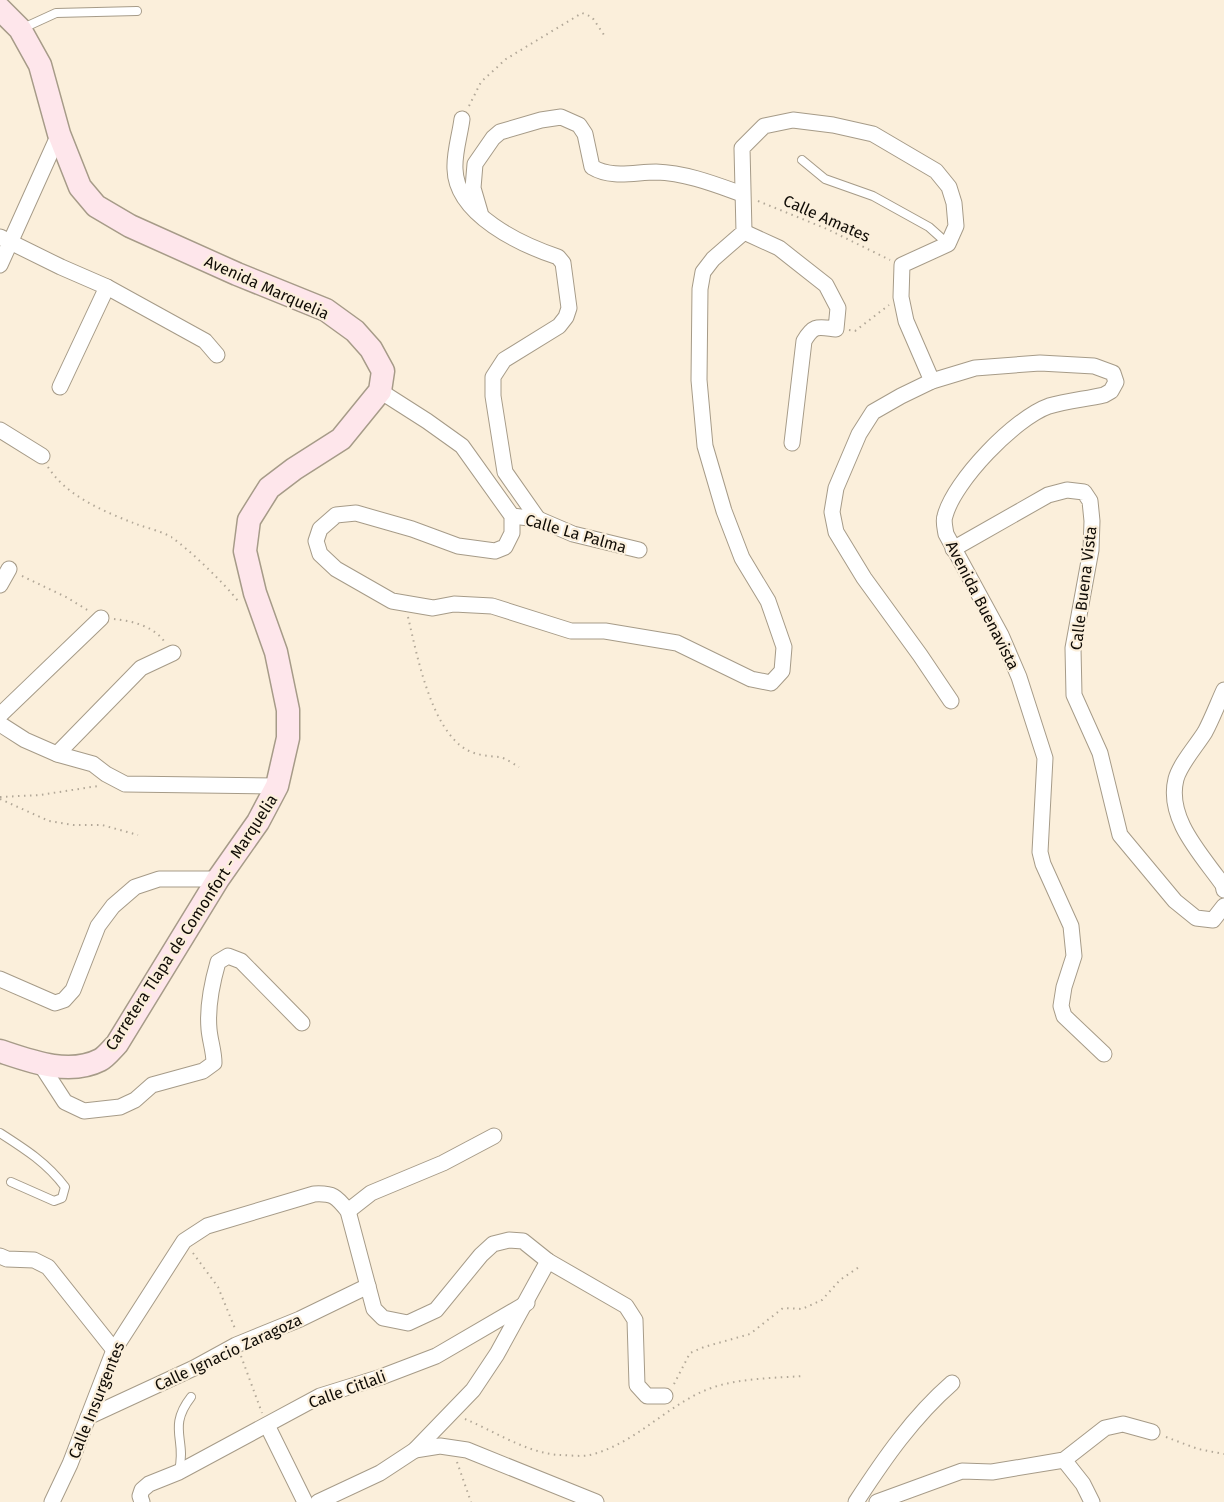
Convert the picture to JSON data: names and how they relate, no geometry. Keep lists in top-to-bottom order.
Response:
{
  "streets": {
    "main road": ["Avenida Marquelia", "Carretera Tlapa de Comonfort - Marquelia"],
    "street": [
      "Calle La Palma",
      "Calle Buena Vista",
      "Avenida Buenavista",
      "Calle Ignacio Zaragoza",
      "Calle Citlali",
      "Calle Insurgentes"
    ],
    "path": ["Calle Amates"]
  },
  "crossings": [
    ["Calle Buena Vista", "Avenida Buenavista"],
    ["Calle Ignacio Zaragoza", "Calle Insurgentes"]
  ]
}
